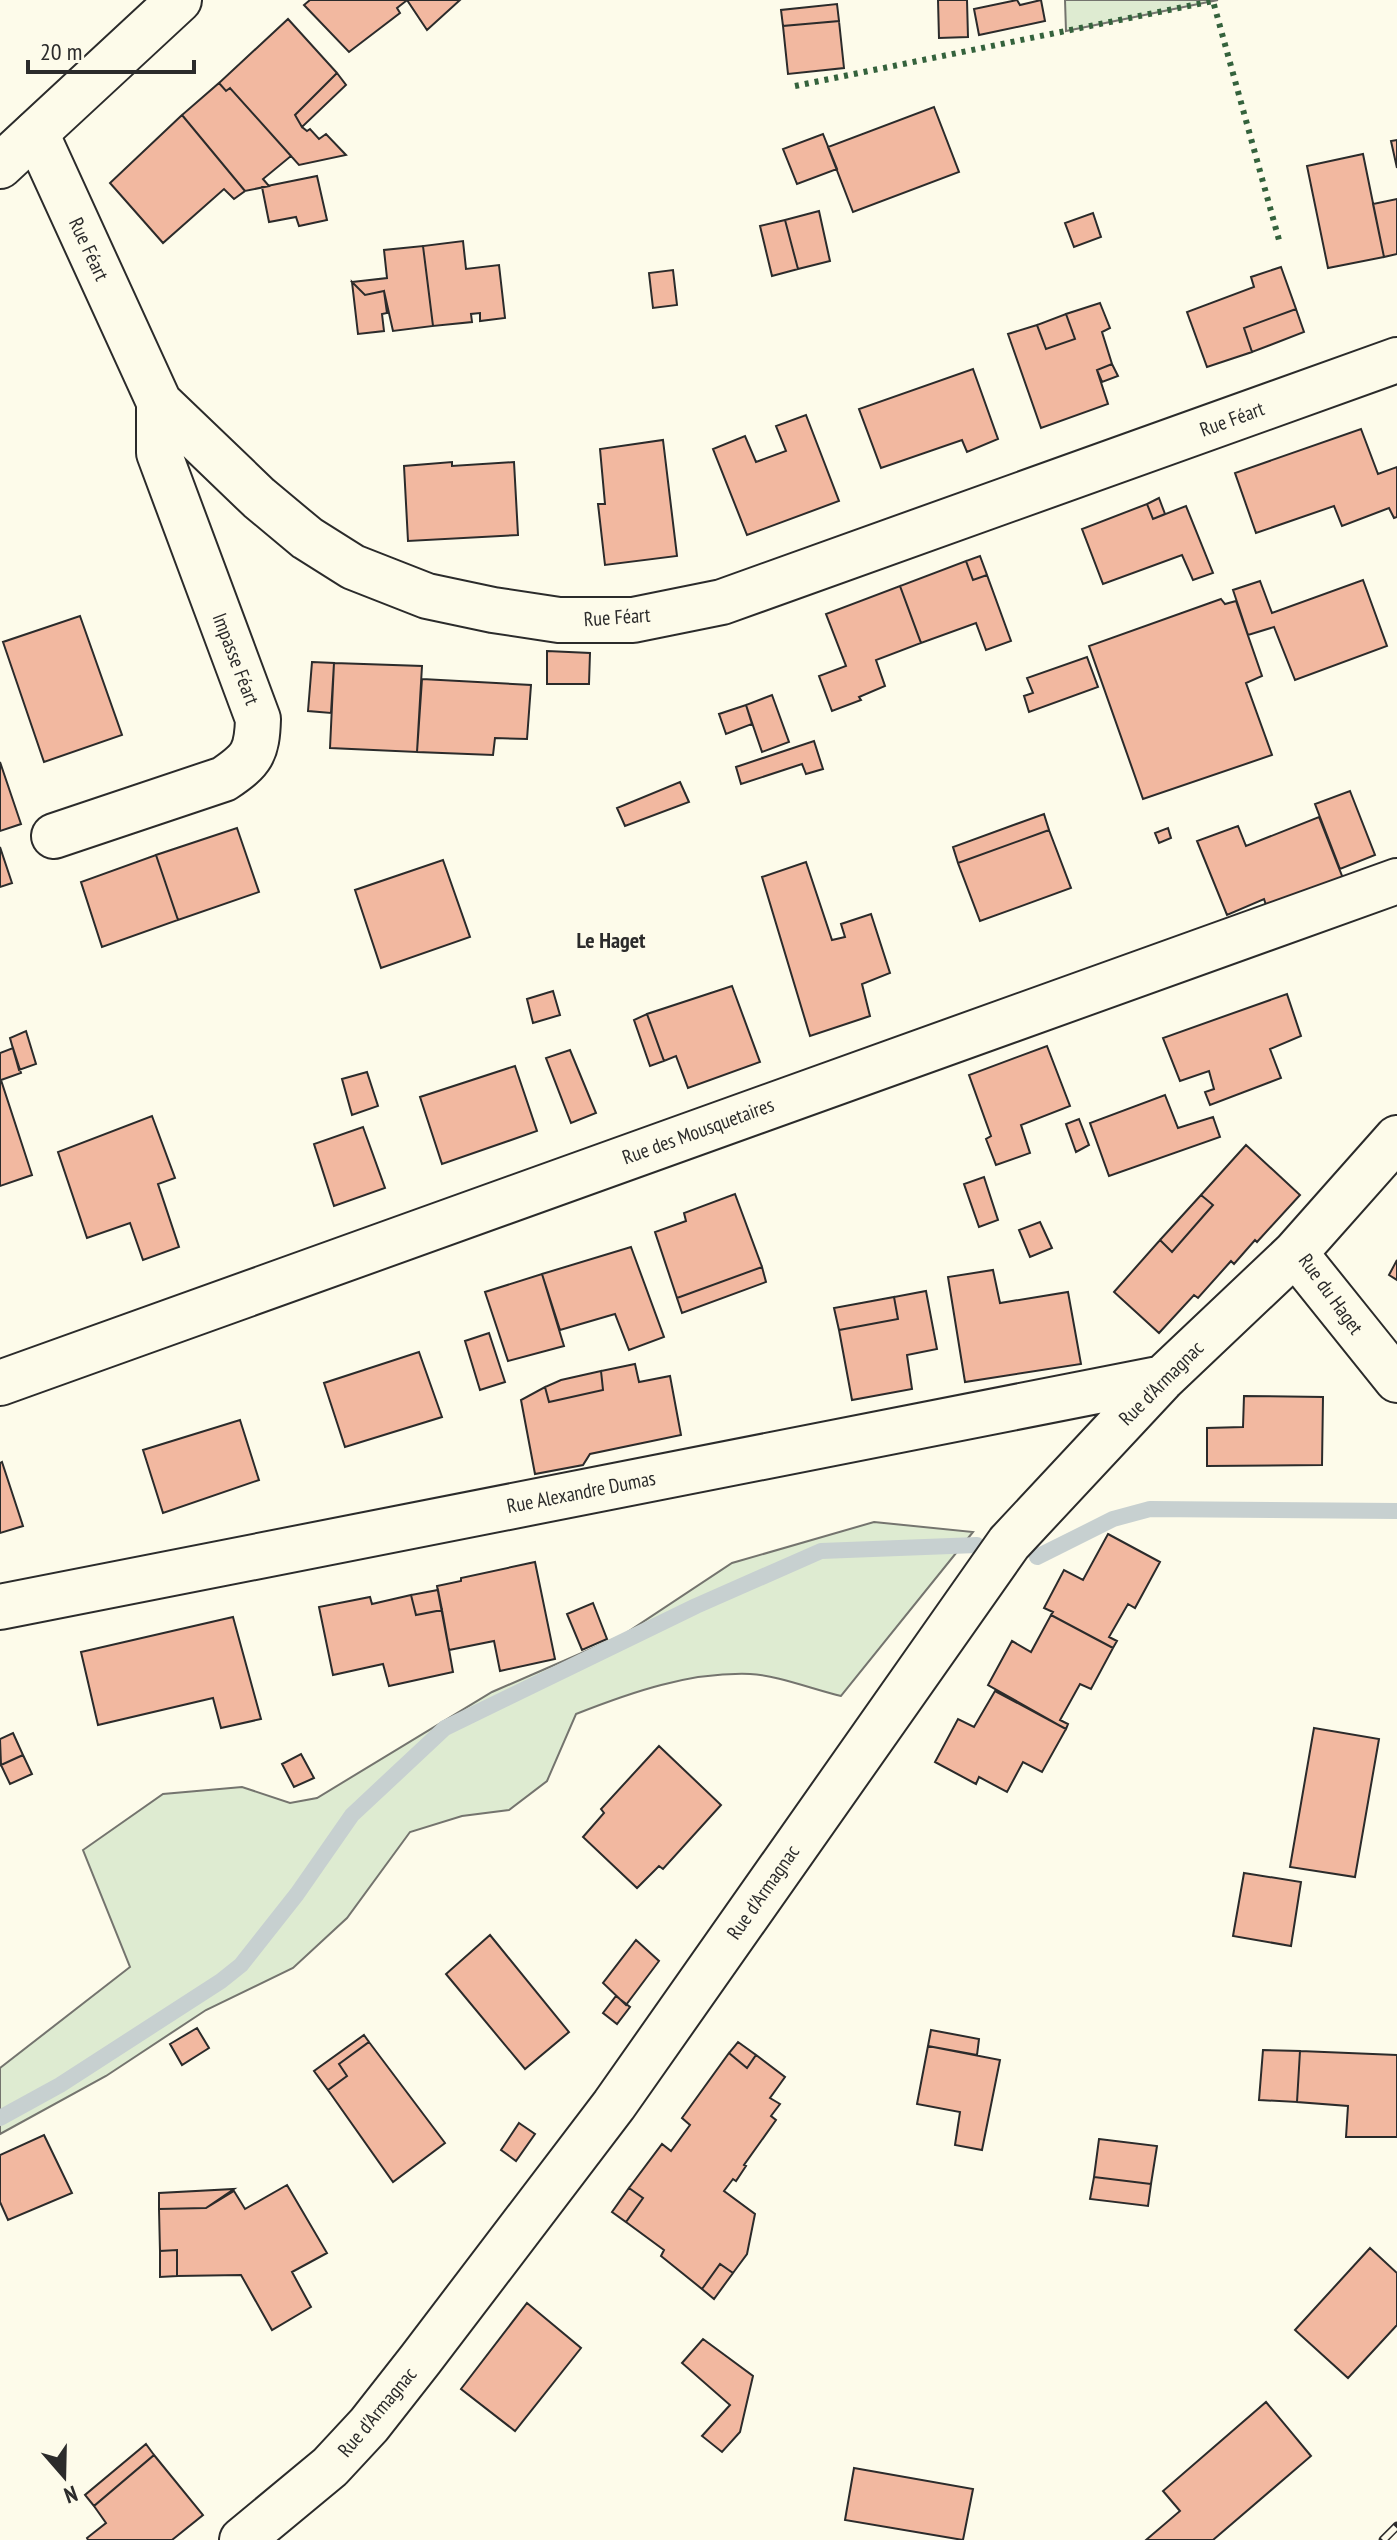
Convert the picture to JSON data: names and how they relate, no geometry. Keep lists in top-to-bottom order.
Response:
{
  "streets": {
    "street": [
      "Rue Féart",
      "Impasse Féart",
      "Rue des Mousquetaires",
      "Rue du Haget",
      "Rue d'Armagnac",
      "Rue Alexandre Dumas"
    ]
  },
  "crossings": [
    ["Rue Féart", "Impasse Féart"],
    ["Rue du Haget", "Rue d'Armagnac"],
    ["Rue d'Armagnac", "Rue Alexandre Dumas"]
  ],
  "districts": ["Le Haget"],
  "scale_bar": "20 m",
  "north": "bottom"
}
